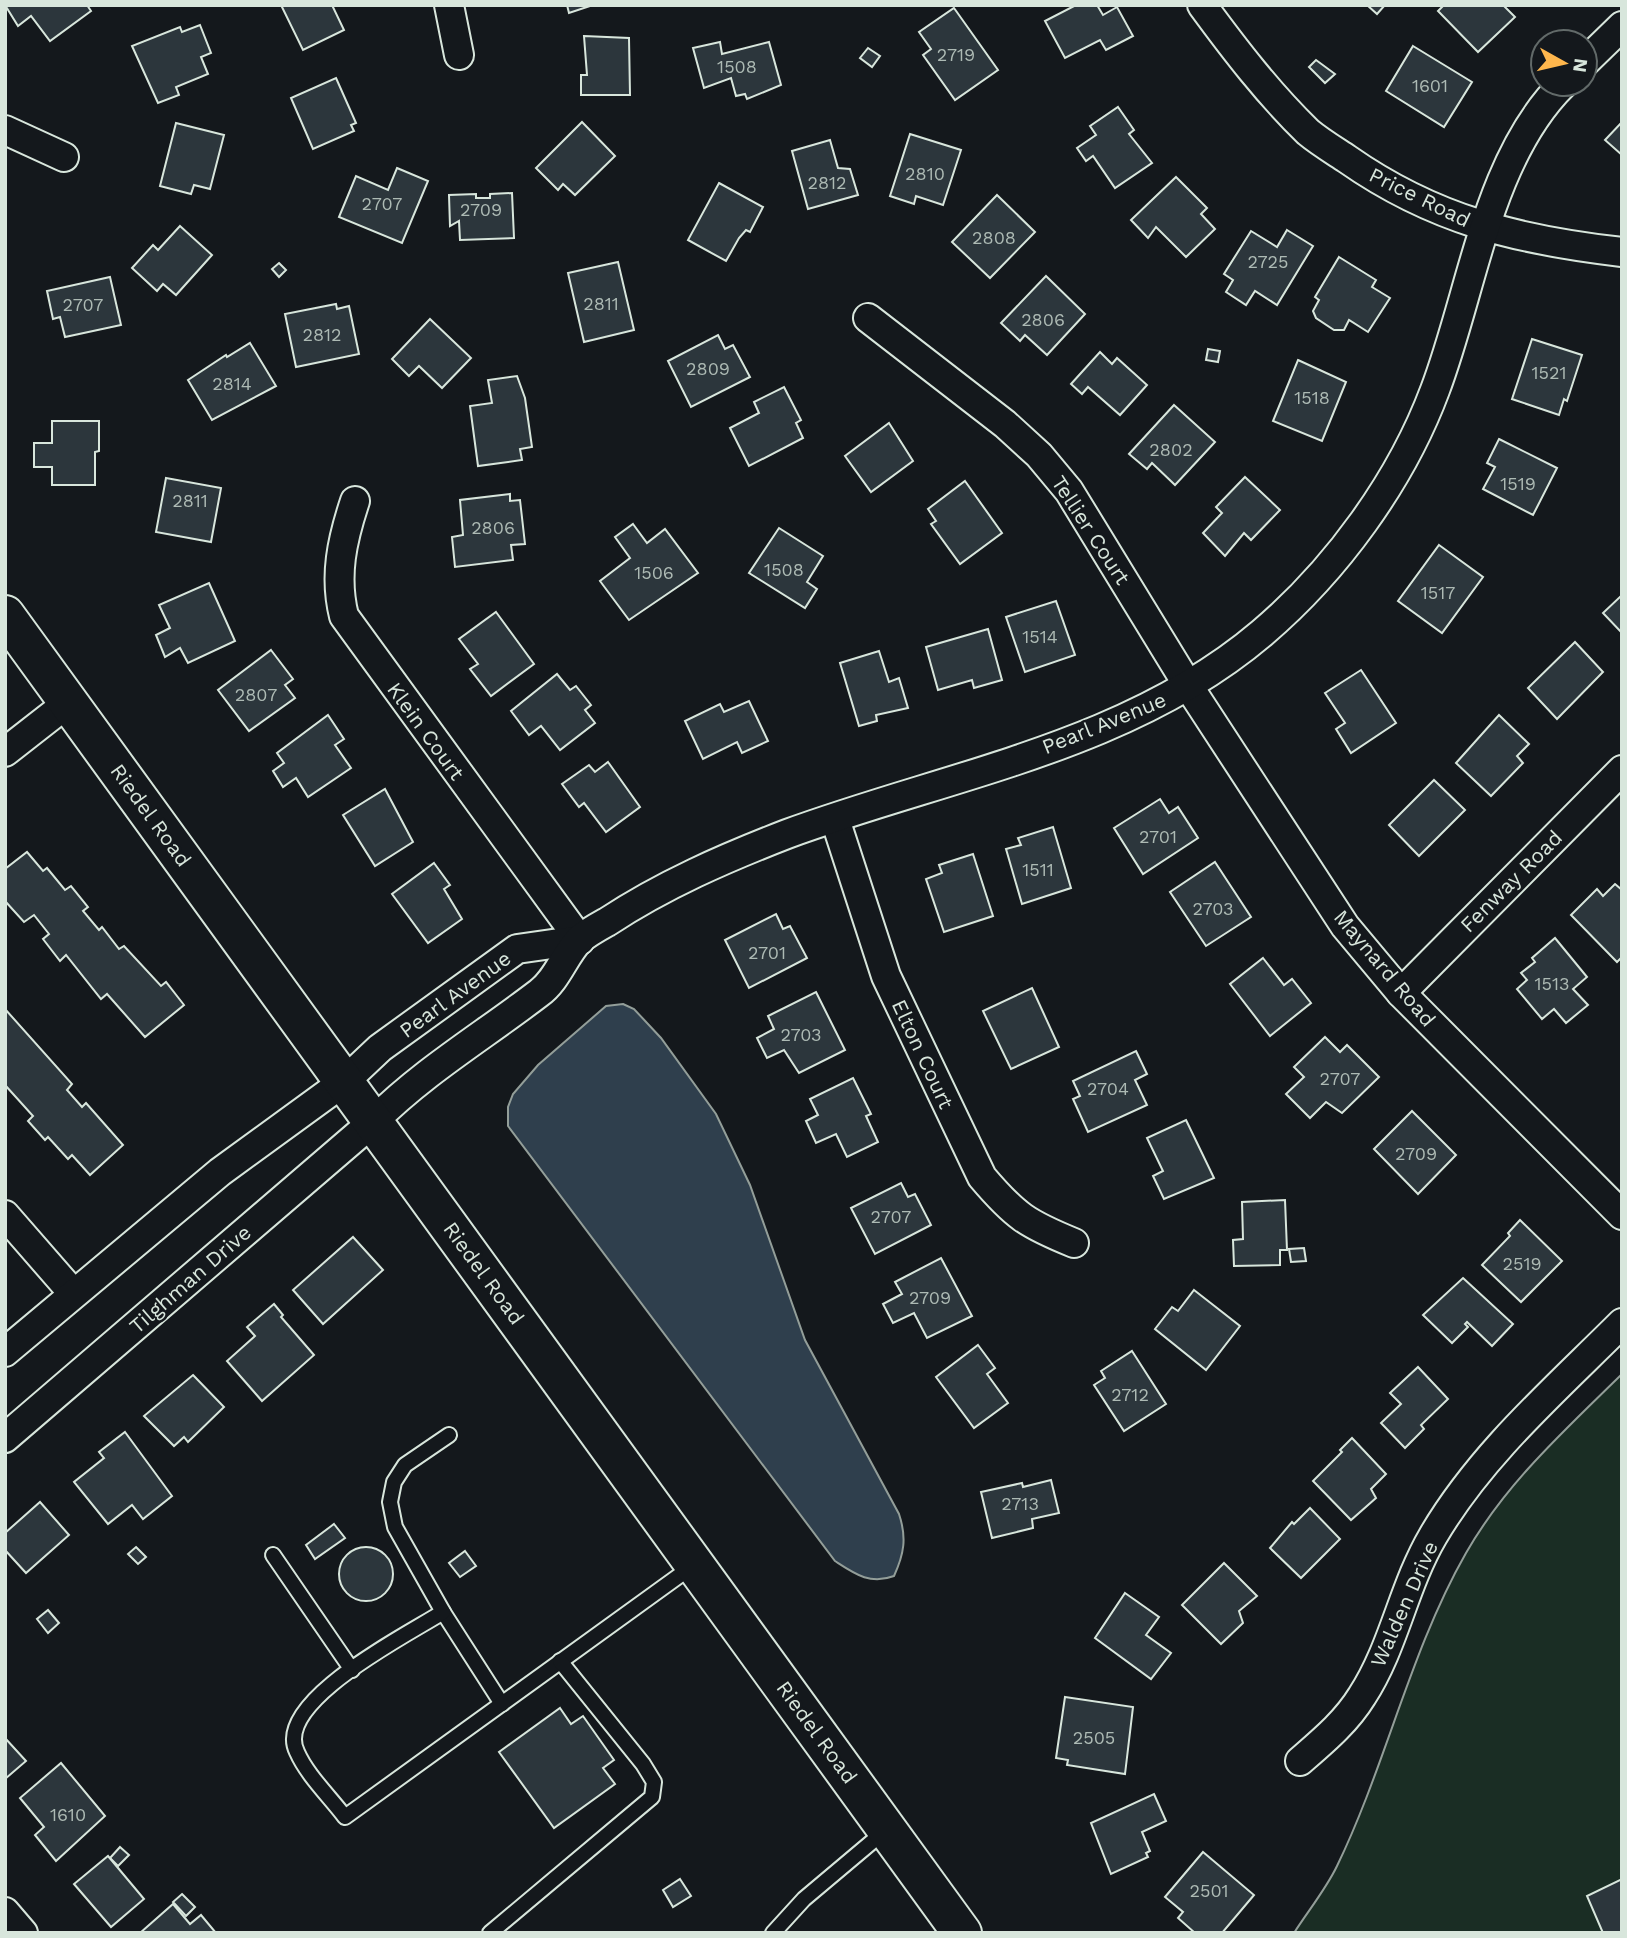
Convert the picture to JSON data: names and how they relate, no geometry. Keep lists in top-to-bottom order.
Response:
{
  "streets": {
    "street": [
      "Price Road",
      "Tellier Court",
      "Pearl Avenue",
      "Klein Court",
      "Riedel Road",
      "Fenway Road",
      "Maynard Road",
      "Elton Court",
      "Tilghman Drive",
      "Walden Drive"
    ]
  },
  "crossings": [
    ["Price Road", "Pearl Avenue"],
    ["Tellier Court", "Pearl Avenue"],
    ["Tellier Court", "Maynard Road"],
    ["Pearl Avenue", "Klein Court"],
    ["Pearl Avenue", "Riedel Road"],
    ["Pearl Avenue", "Maynard Road"],
    ["Pearl Avenue", "Elton Court"],
    ["Pearl Avenue", "Tilghman Drive"],
    ["Riedel Road", "Tilghman Drive"],
    ["Fenway Road", "Maynard Road"]
  ],
  "house_numbers": [
    "2719",
    "1508",
    "1601",
    "2810",
    "2812",
    "2707",
    "2709",
    "2808",
    "2725",
    "2811",
    "2707",
    "2806",
    "2812",
    "2809",
    "1521",
    "2814",
    "1518",
    "2802",
    "1519",
    "2811",
    "2806",
    "1508",
    "1506",
    "1517",
    "1514",
    "2807",
    "2701",
    "1511",
    "2703",
    "2701",
    "1513",
    "2703",
    "2707",
    "2704",
    "2709",
    "2707",
    "2519",
    "2709",
    "2712",
    "2713",
    "2505",
    "1610",
    "2501"
  ],
  "north": "right"
}
